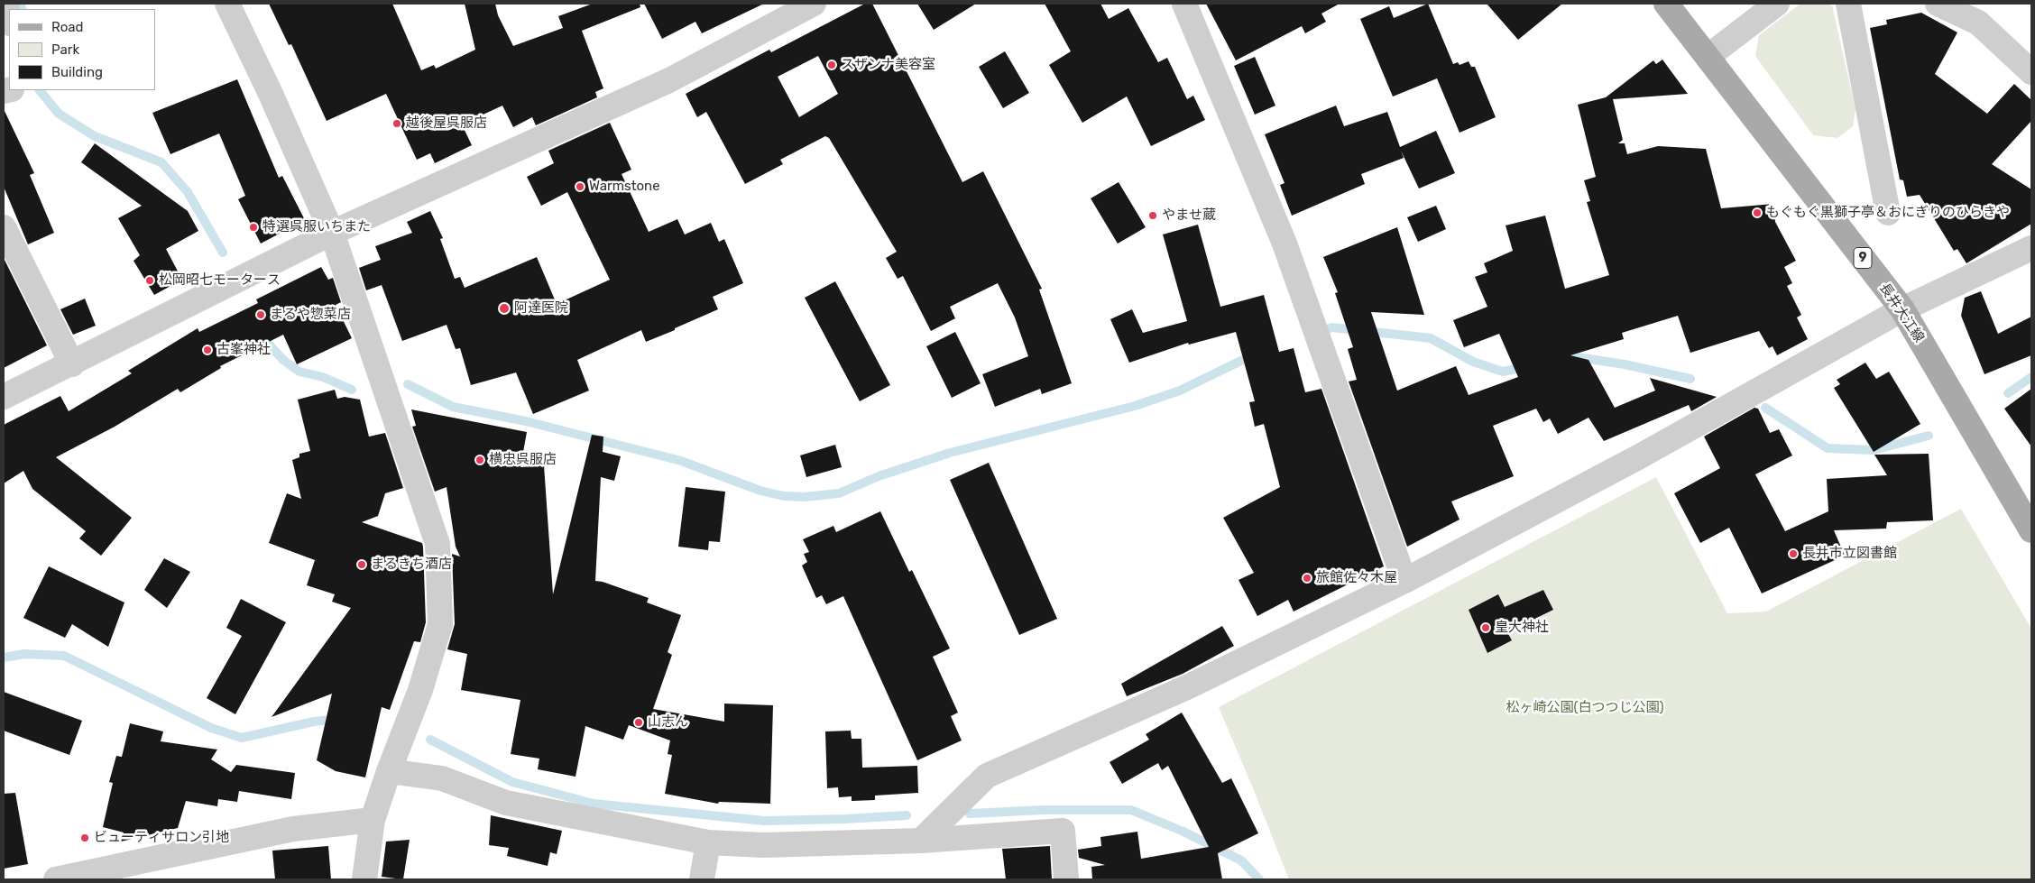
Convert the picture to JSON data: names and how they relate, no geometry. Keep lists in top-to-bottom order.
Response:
{
  "streets": {
    "main road": ["9", "長井大江線"]
  },
  "parks": ["松ヶ崎公園(白つつじ公園)"],
  "places": [
    "スザンナ美容室",
    "越後屋呉服店",
    "Warmstone",
    "もぐもぐ黒獅子亭＆おにぎりのひらきや",
    "やませ蔵",
    "特選呉服いちまた",
    "松岡昭七モータース",
    "阿達医院",
    "まるや惣菜店",
    "古峯神社",
    "横忠呉服店",
    "長井市立図書館",
    "まるきち酒店",
    "旅館佐々木屋",
    "皇大神社",
    "山志ん",
    "ビューティサロン引地"
  ],
  "legend": ["Road", "Park", "Building"]
}
